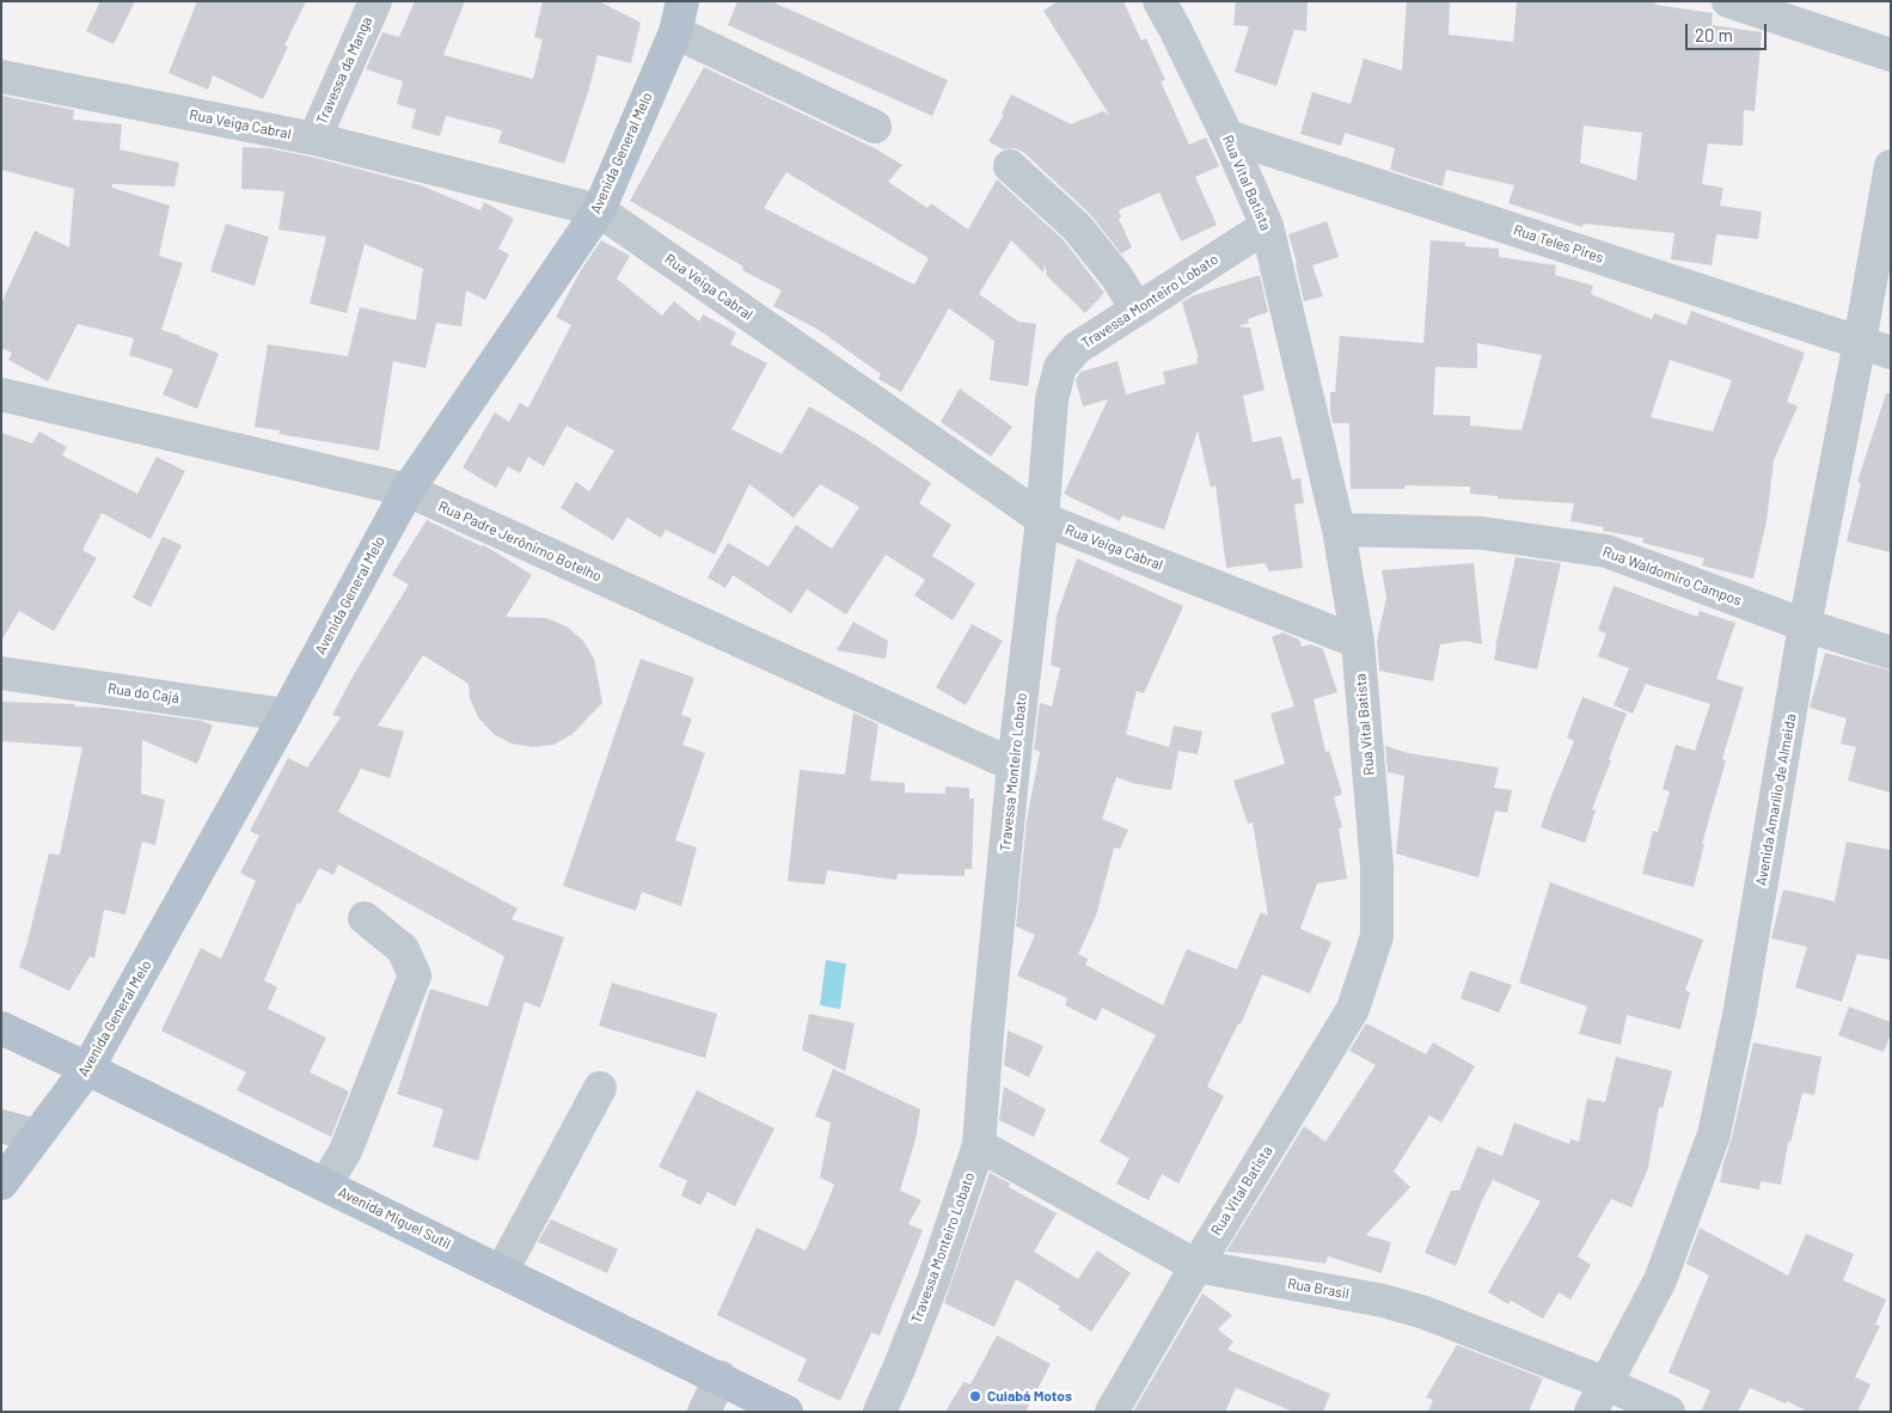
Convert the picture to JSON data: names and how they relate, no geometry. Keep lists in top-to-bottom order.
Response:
{
  "streets": {
    "main road": ["Avenida General Melo", "Avenida Miguel Sutil"],
    "street": [
      "Travessa da Manga",
      "Rua Veiga Cabral",
      "Rua Vital Batista",
      "Rua Teles Pires",
      "Travessa Monteiro Lobato",
      "Rua Padre Jerônimo Botelho",
      "Rua Waldomiro Campos",
      "Rua do Cajá",
      "Avenida Amarílio de Almeida",
      "Rua Brasil"
    ]
  },
  "crossings": [
    ["Travessa da Manga", "Rua Veiga Cabral"],
    ["Rua Veiga Cabral", "Avenida General Melo"],
    ["Rua Veiga Cabral", "Rua Vital Batista"],
    ["Rua Veiga Cabral", "Travessa Monteiro Lobato"],
    ["Avenida General Melo", "Rua Padre Jerônimo Botelho"],
    ["Avenida General Melo", "Rua do Cajá"],
    ["Avenida General Melo", "Avenida Miguel Sutil"],
    ["Rua Vital Batista", "Rua Teles Pires"],
    ["Rua Vital Batista", "Travessa Monteiro Lobato"],
    ["Rua Vital Batista", "Rua Waldomiro Campos"],
    ["Rua Vital Batista", "Rua Brasil"],
    ["Rua Teles Pires", "Avenida Amarílio de Almeida"],
    ["Travessa Monteiro Lobato", "Rua Padre Jerônimo Botelho"],
    ["Travessa Monteiro Lobato", "Rua Brasil"],
    ["Rua Waldomiro Campos", "Avenida Amarílio de Almeida"],
    ["Avenida Amarílio de Almeida", "Rua Brasil"]
  ],
  "places": ["Cuiabá Motos"],
  "scale_bar": "20 m"
}
